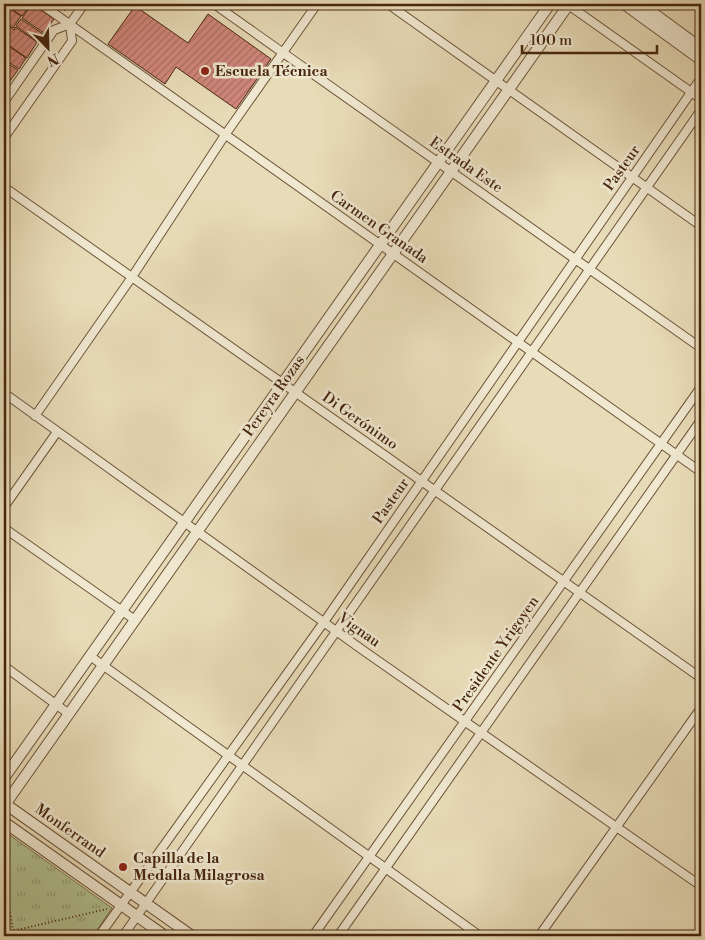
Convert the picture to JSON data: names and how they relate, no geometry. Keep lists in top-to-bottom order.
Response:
{
  "streets": {
    "street": [
      "Estrada Este",
      "Pasteur",
      "Carmen Granada",
      "Pereyra Rozas",
      "Di Gerónimo",
      "Vignau",
      "Presidente Yrigoyen",
      "Monferrand"
    ]
  },
  "crossings": [
    ["Estrada Este", "Pasteur"],
    ["Estrada Este", "Pereyra Rozas"],
    ["Pasteur", "Carmen Granada"],
    ["Pasteur", "Di Gerónimo"],
    ["Pasteur", "Vignau"],
    ["Pasteur", "Monferrand"],
    ["Carmen Granada", "Pereyra Rozas"],
    ["Carmen Granada", "Presidente Yrigoyen"],
    ["Pereyra Rozas", "Di Gerónimo"],
    ["Pereyra Rozas", "Vignau"],
    ["Pereyra Rozas", "Monferrand"],
    ["Di Gerónimo", "Presidente Yrigoyen"],
    ["Vignau", "Presidente Yrigoyen"]
  ],
  "places": ["Escuela Técnica", "Capilla de la Medalla Milagrosa"],
  "scale_bar": "100 m",
  "north": "bottom right"
}
